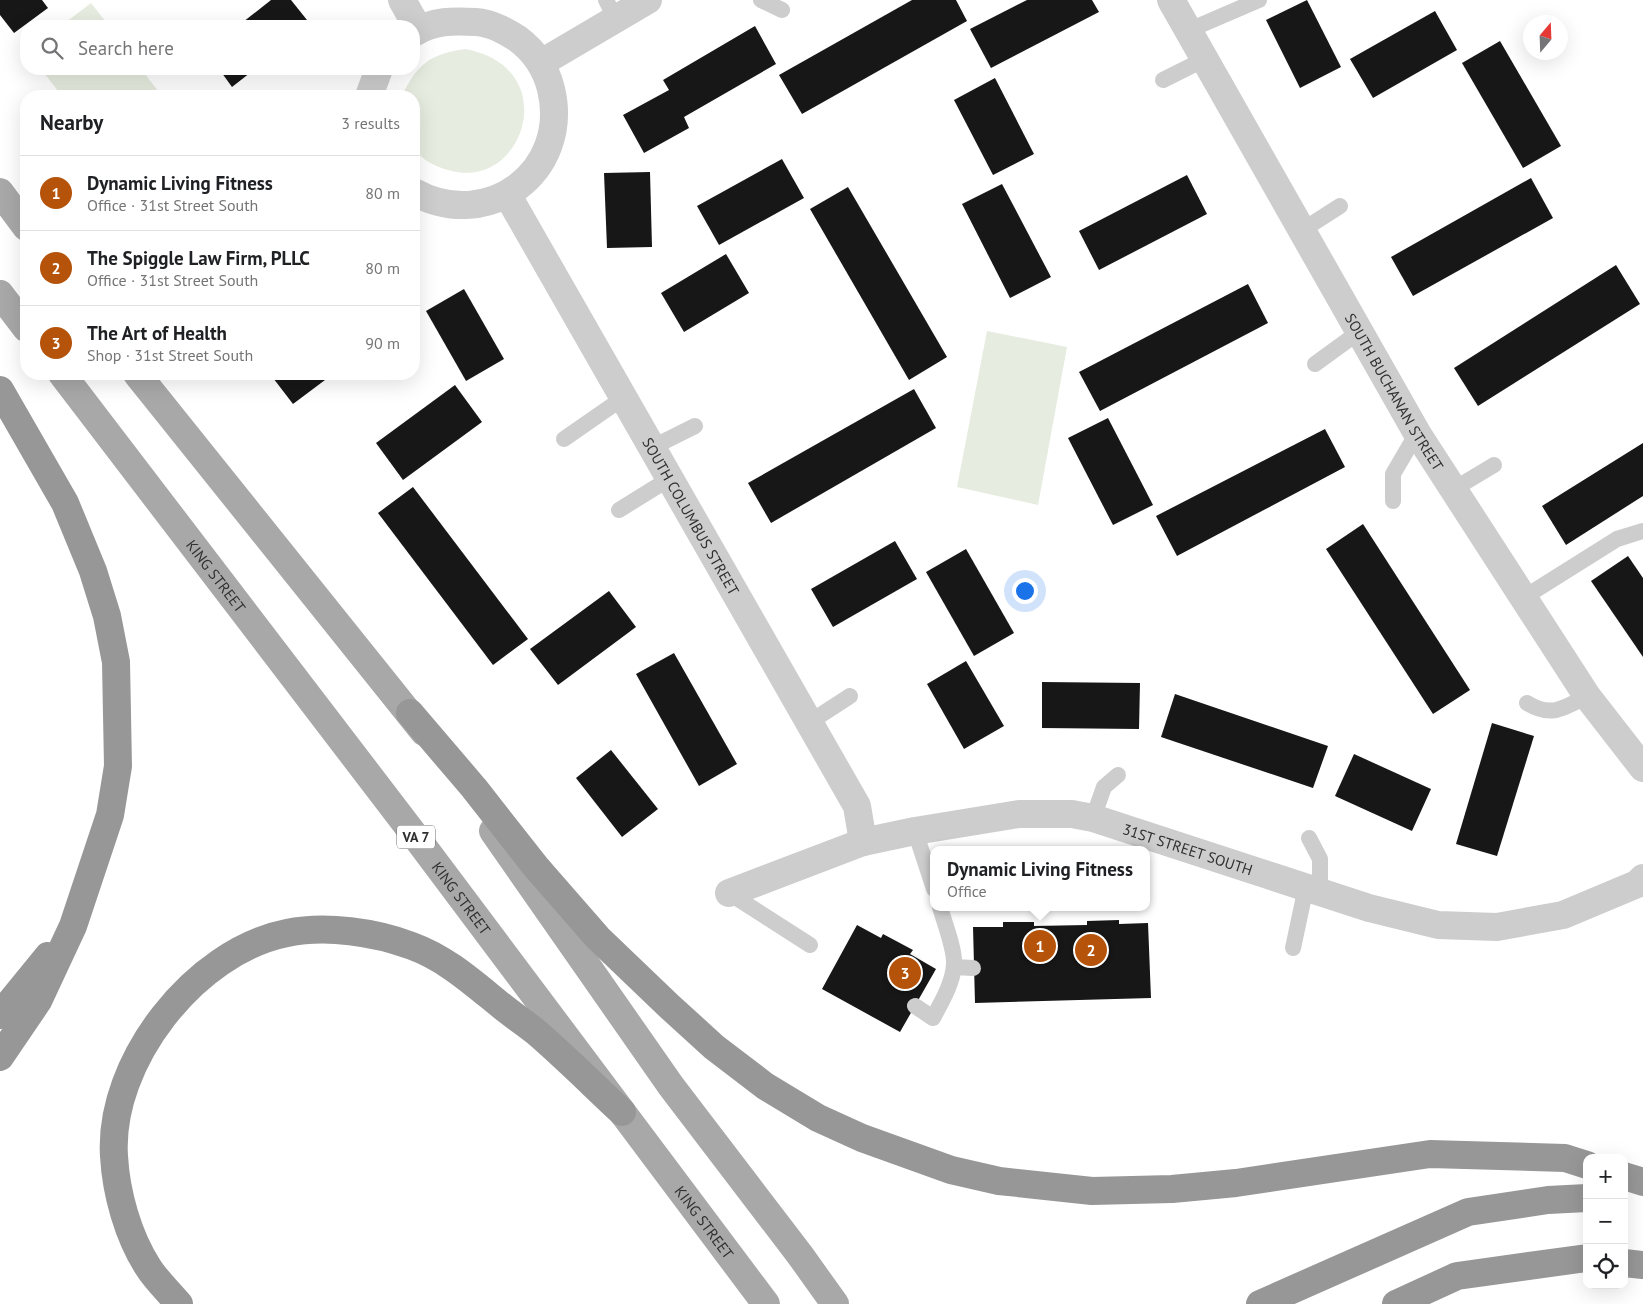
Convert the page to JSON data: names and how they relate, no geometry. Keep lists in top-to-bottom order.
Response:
{
  "streets": {
    "main road": ["KING STREET", "VA 7"],
    "street": ["SOUTH BUCHANAN STREET", "SOUTH COLUMBUS STREET", "31ST STREET SOUTH"]
  },
  "crossings": [
    ["SOUTH COLUMBUS STREET", "31ST STREET SOUTH"]
  ],
  "north": "top",
  "page": {
    "search": "Search here",
    "heading": ["Nearby", "3 results"],
    "list": [
      {
        "mark": "1",
        "name": "Dynamic Living Fitness",
        "note": "Office · 31st Street South",
        "value": "80 m"
      },
      {
        "mark": "2",
        "name": "The Spiggle Law Firm, PLLC",
        "note": "Office · 31st Street South",
        "value": "80 m"
      },
      {
        "mark": "3",
        "name": "The Art of Health",
        "note": "Shop · 31st Street South",
        "value": "90 m"
      }
    ],
    "popup": ["Dynamic Living Fitness", "Office"],
    "pins": ["1", "2", "3"],
    "map_buttons": ["+", "−"]
  }
}
